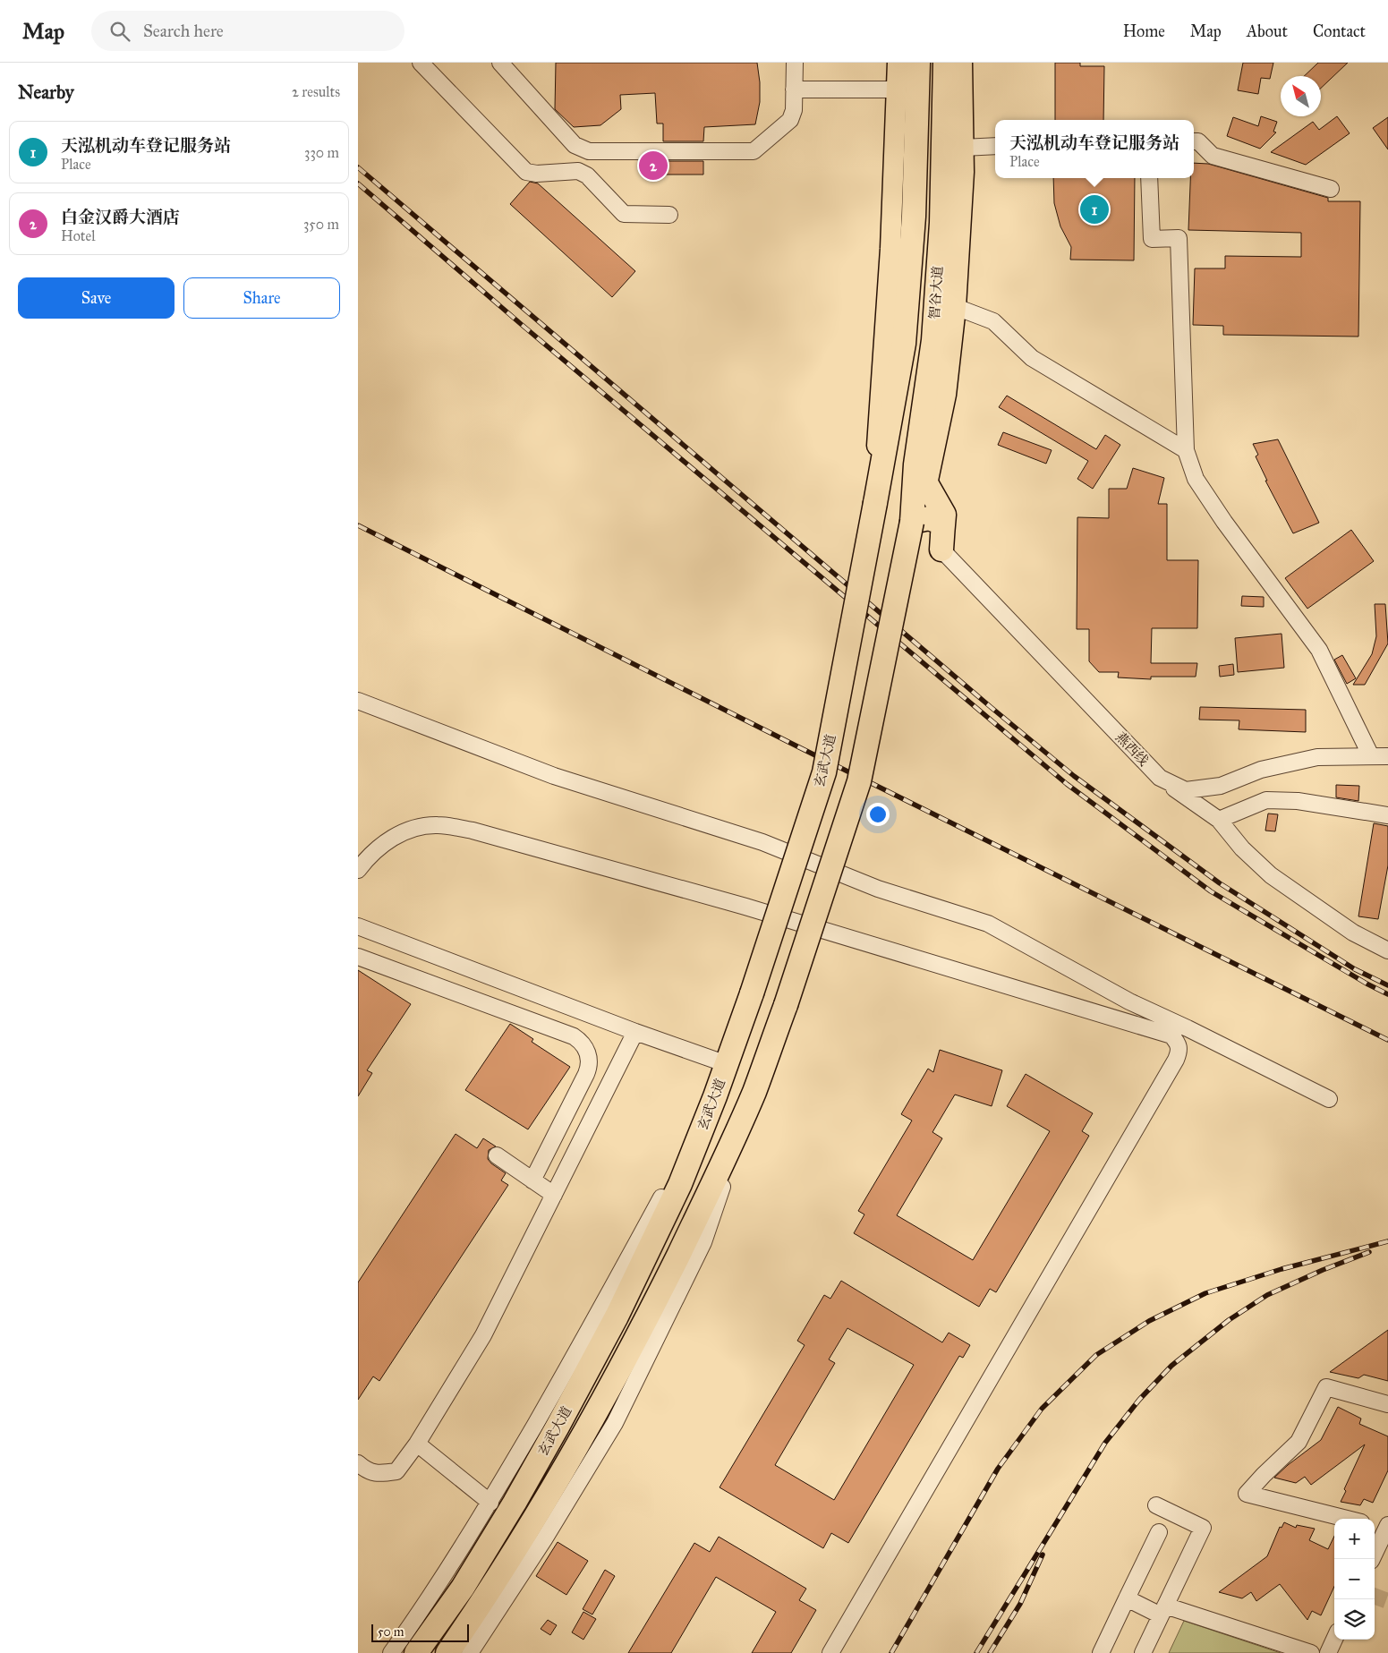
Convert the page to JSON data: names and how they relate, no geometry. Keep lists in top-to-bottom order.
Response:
{
  "streets": {
    "highway": ["智谷大道", "玄武大道"],
    "street": ["燕西线"]
  },
  "crossings": [
    ["智谷大道", "玄武大道"]
  ],
  "scale_bar": "50 m",
  "north": "top left",
  "page": {
    "header": "Map",
    "search": "Search here",
    "nav": [
      "Home",
      "Map",
      "About",
      "Contact"
    ],
    "heading": ["Nearby", "2 results"],
    "popup": ["天泓机动车登记服务站", "Place"],
    "list": [
      {
        "mark": "1",
        "name": "天泓机动车登记服务站",
        "note": "Place",
        "value": "330 m"
      },
      {
        "mark": "2",
        "name": "白金汉爵大酒店",
        "note": "Hotel",
        "value": "350 m"
      }
    ],
    "pins": ["2", "1"],
    "buttons": ["Save", "Share"],
    "map_buttons": ["+", "−"],
    "scale": "50 m"
  }
}
